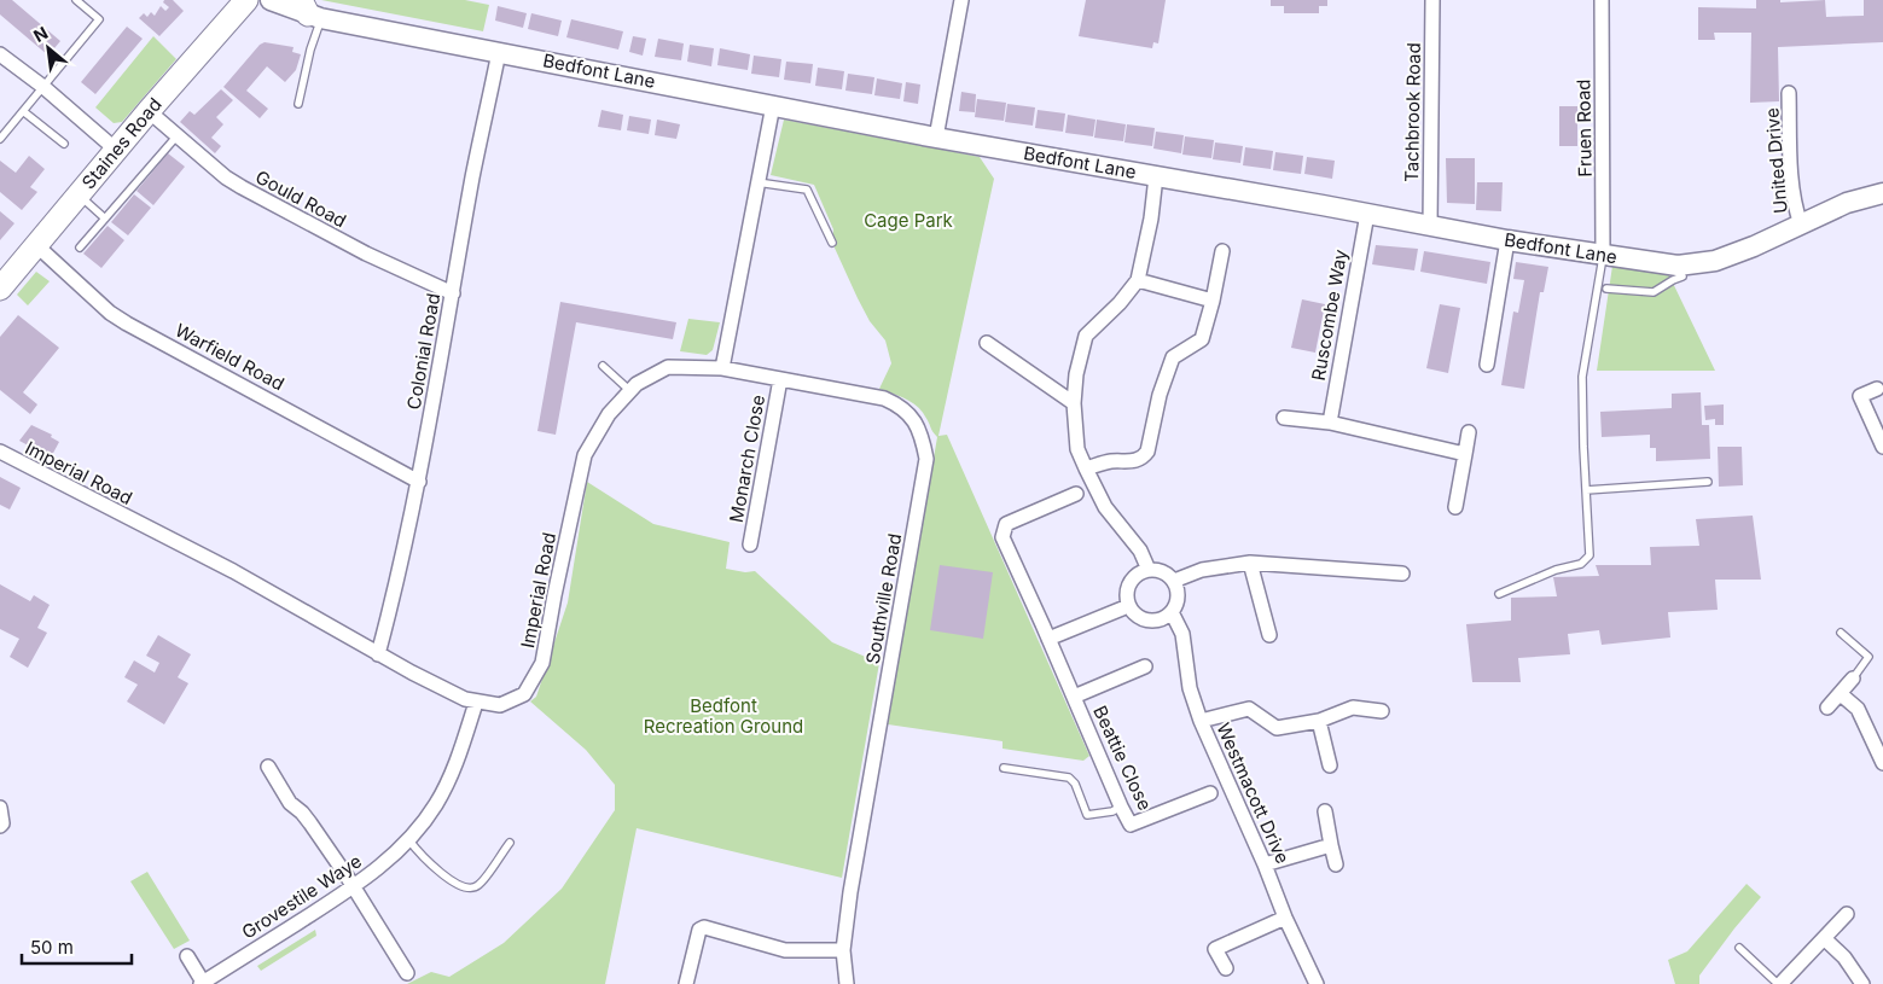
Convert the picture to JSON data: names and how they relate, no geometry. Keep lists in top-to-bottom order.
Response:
{
  "streets": {
    "main road": ["Bedfont Lane", "Staines Road"],
    "street": [
      "Tachbrook Road",
      "Fruen Road",
      "United Drive",
      "Gould Road",
      "Ruscombe Way",
      "Colonial Road",
      "Warfield Road",
      "Monarch Close",
      "Imperial Road",
      "Southville Road",
      "Beattie Close",
      "Westmacott Drive",
      "Grovestile Waye"
    ]
  },
  "crossings": [
    ["Bedfont Lane", "Tachbrook Road"],
    ["Bedfont Lane", "Fruen Road"],
    ["Bedfont Lane", "United Drive"],
    ["Bedfont Lane", "Ruscombe Way"],
    ["Bedfont Lane", "Colonial Road"],
    ["Staines Road", "Gould Road"],
    ["Staines Road", "Warfield Road"],
    ["Gould Road", "Colonial Road"],
    ["Colonial Road", "Warfield Road"],
    ["Colonial Road", "Imperial Road"],
    ["Monarch Close", "Southville Road"],
    ["Imperial Road", "Southville Road"],
    ["Imperial Road", "Grovestile Waye"]
  ],
  "parks": ["Cage Park", "Bedfont Recreation Ground"],
  "scale_bar": "50 m",
  "north": "top left"
}
